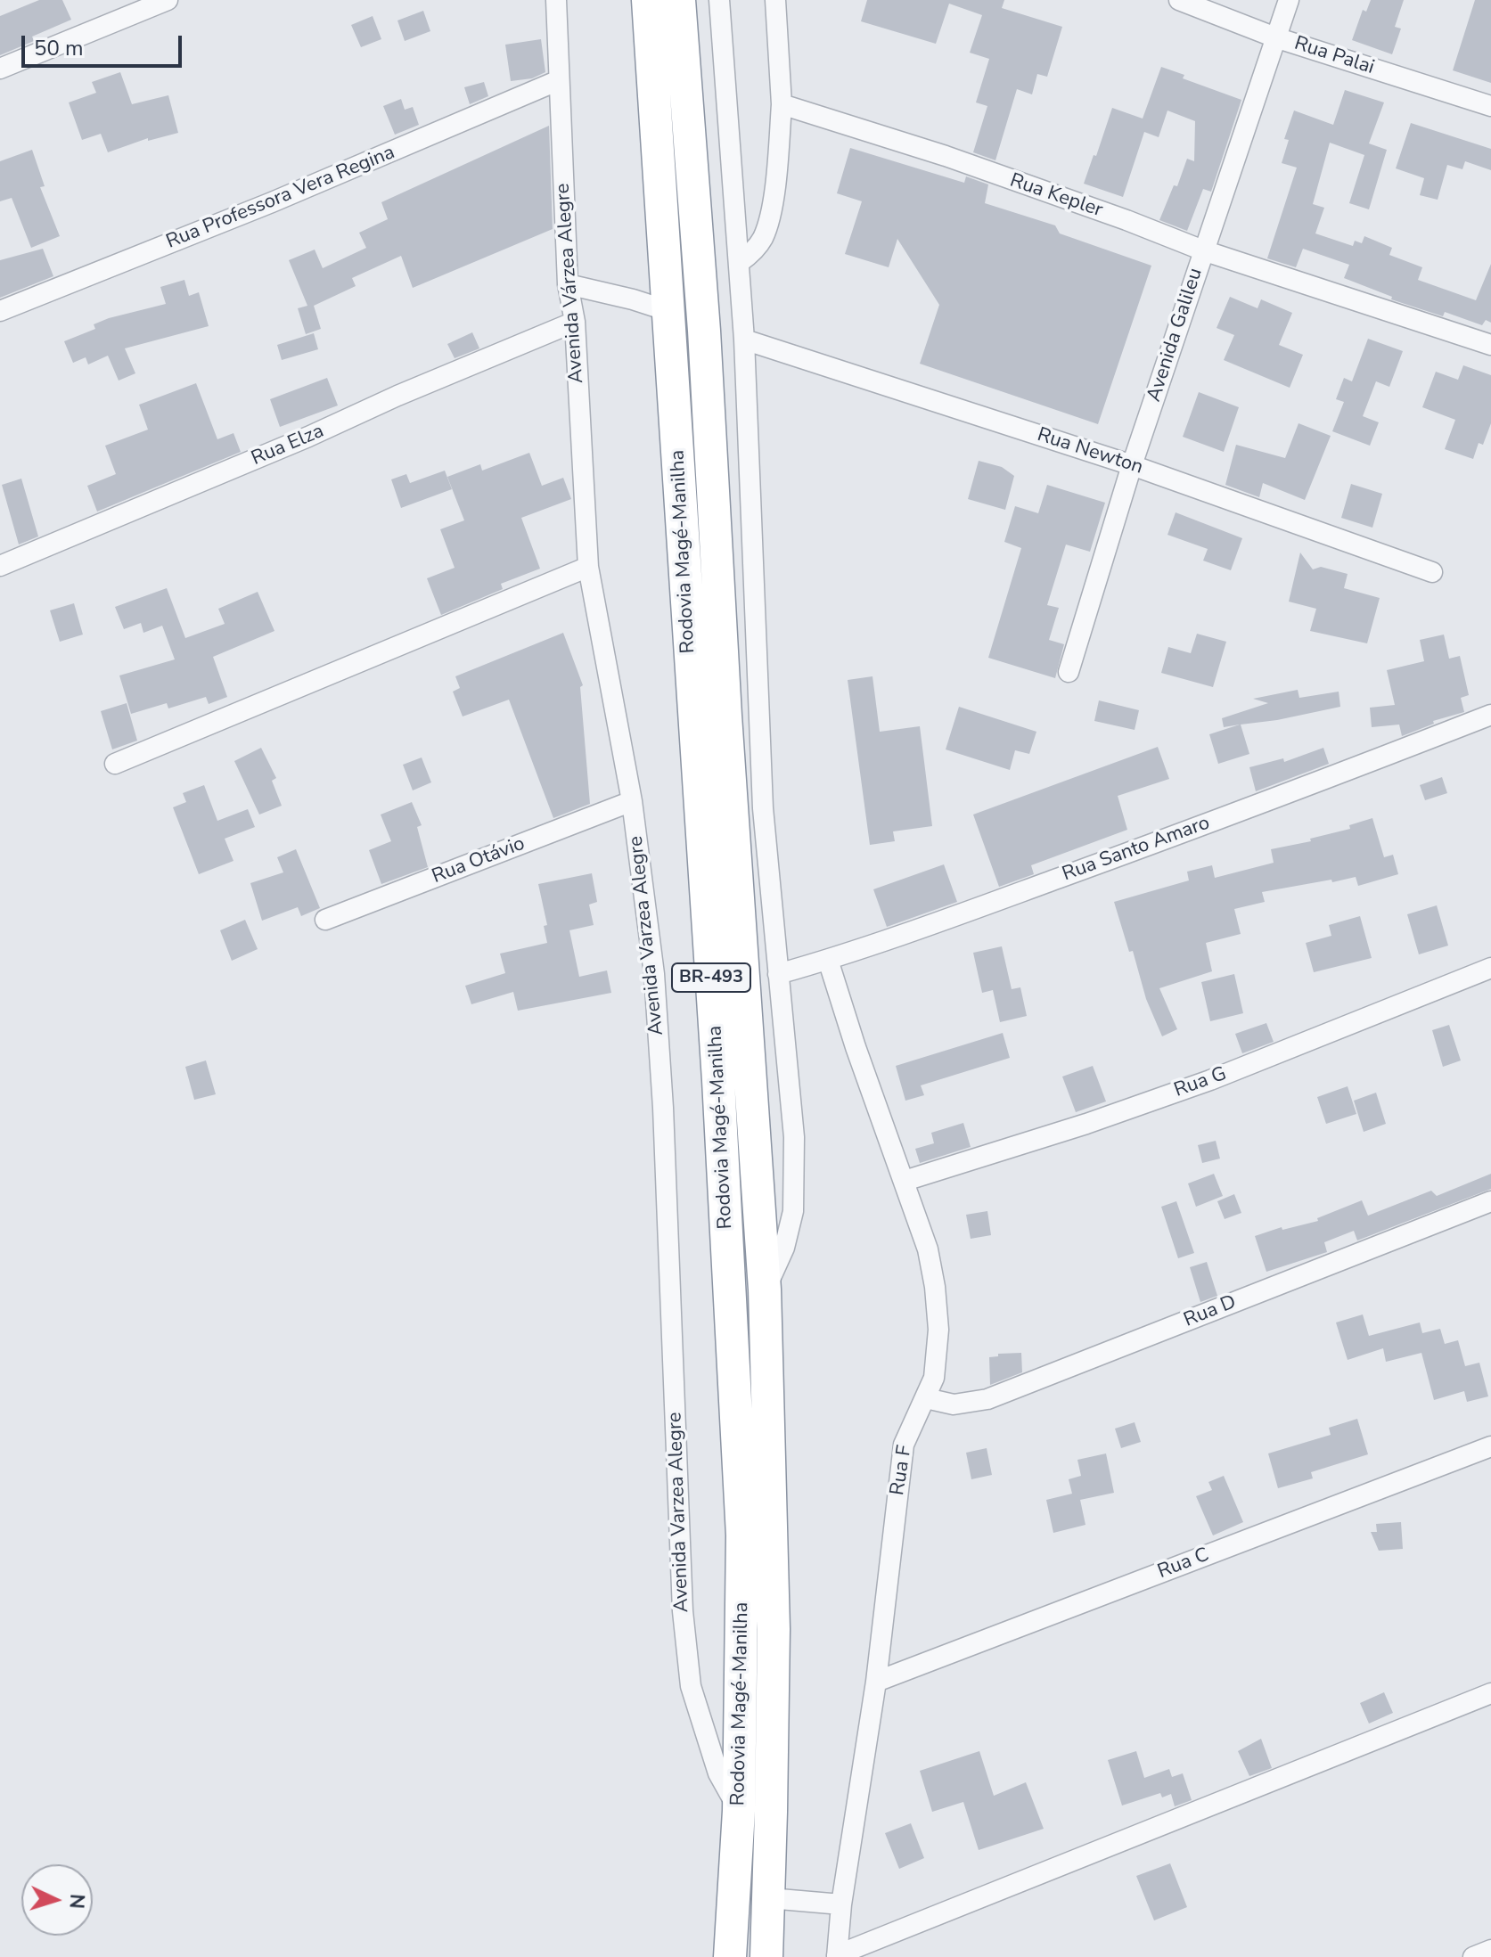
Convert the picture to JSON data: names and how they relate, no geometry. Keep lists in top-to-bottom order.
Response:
{
  "streets": {
    "highway": ["Rodovia Magé-Manilha", "BR-493"],
    "street": [
      "Rua Palai",
      "Rua Kepler",
      "Rua Professora Vera Regina",
      "Avenida Várzea Alegre",
      "Avenida Galileu",
      "Rua Elza",
      "Rua Newton",
      "Rua Santo Amaro",
      "Rua Otávio",
      "Avenida Varzea Alegre",
      "Rua G",
      "Rua D",
      "Rua F",
      "Rua C"
    ]
  },
  "crossings": [
    ["Rua Palai", "Avenida Galileu"],
    ["Rua Kepler", "Avenida Galileu"],
    ["Rua Professora Vera Regina", "Avenida Várzea Alegre"],
    ["Avenida Várzea Alegre", "Rua Elza"],
    ["Avenida Várzea Alegre", "Avenida Varzea Alegre"],
    ["Avenida Galileu", "Rua Newton"],
    ["Rodovia Magé-Manilha", "Avenida Varzea Alegre"],
    ["Rua Santo Amaro", "Rua F"],
    ["Rua Otávio", "Avenida Varzea Alegre"],
    ["Rua G", "Rua F"],
    ["Rua D", "Rua F"],
    ["Rua F", "Rua C"]
  ],
  "scale_bar": "50 m",
  "north": "right"
}
